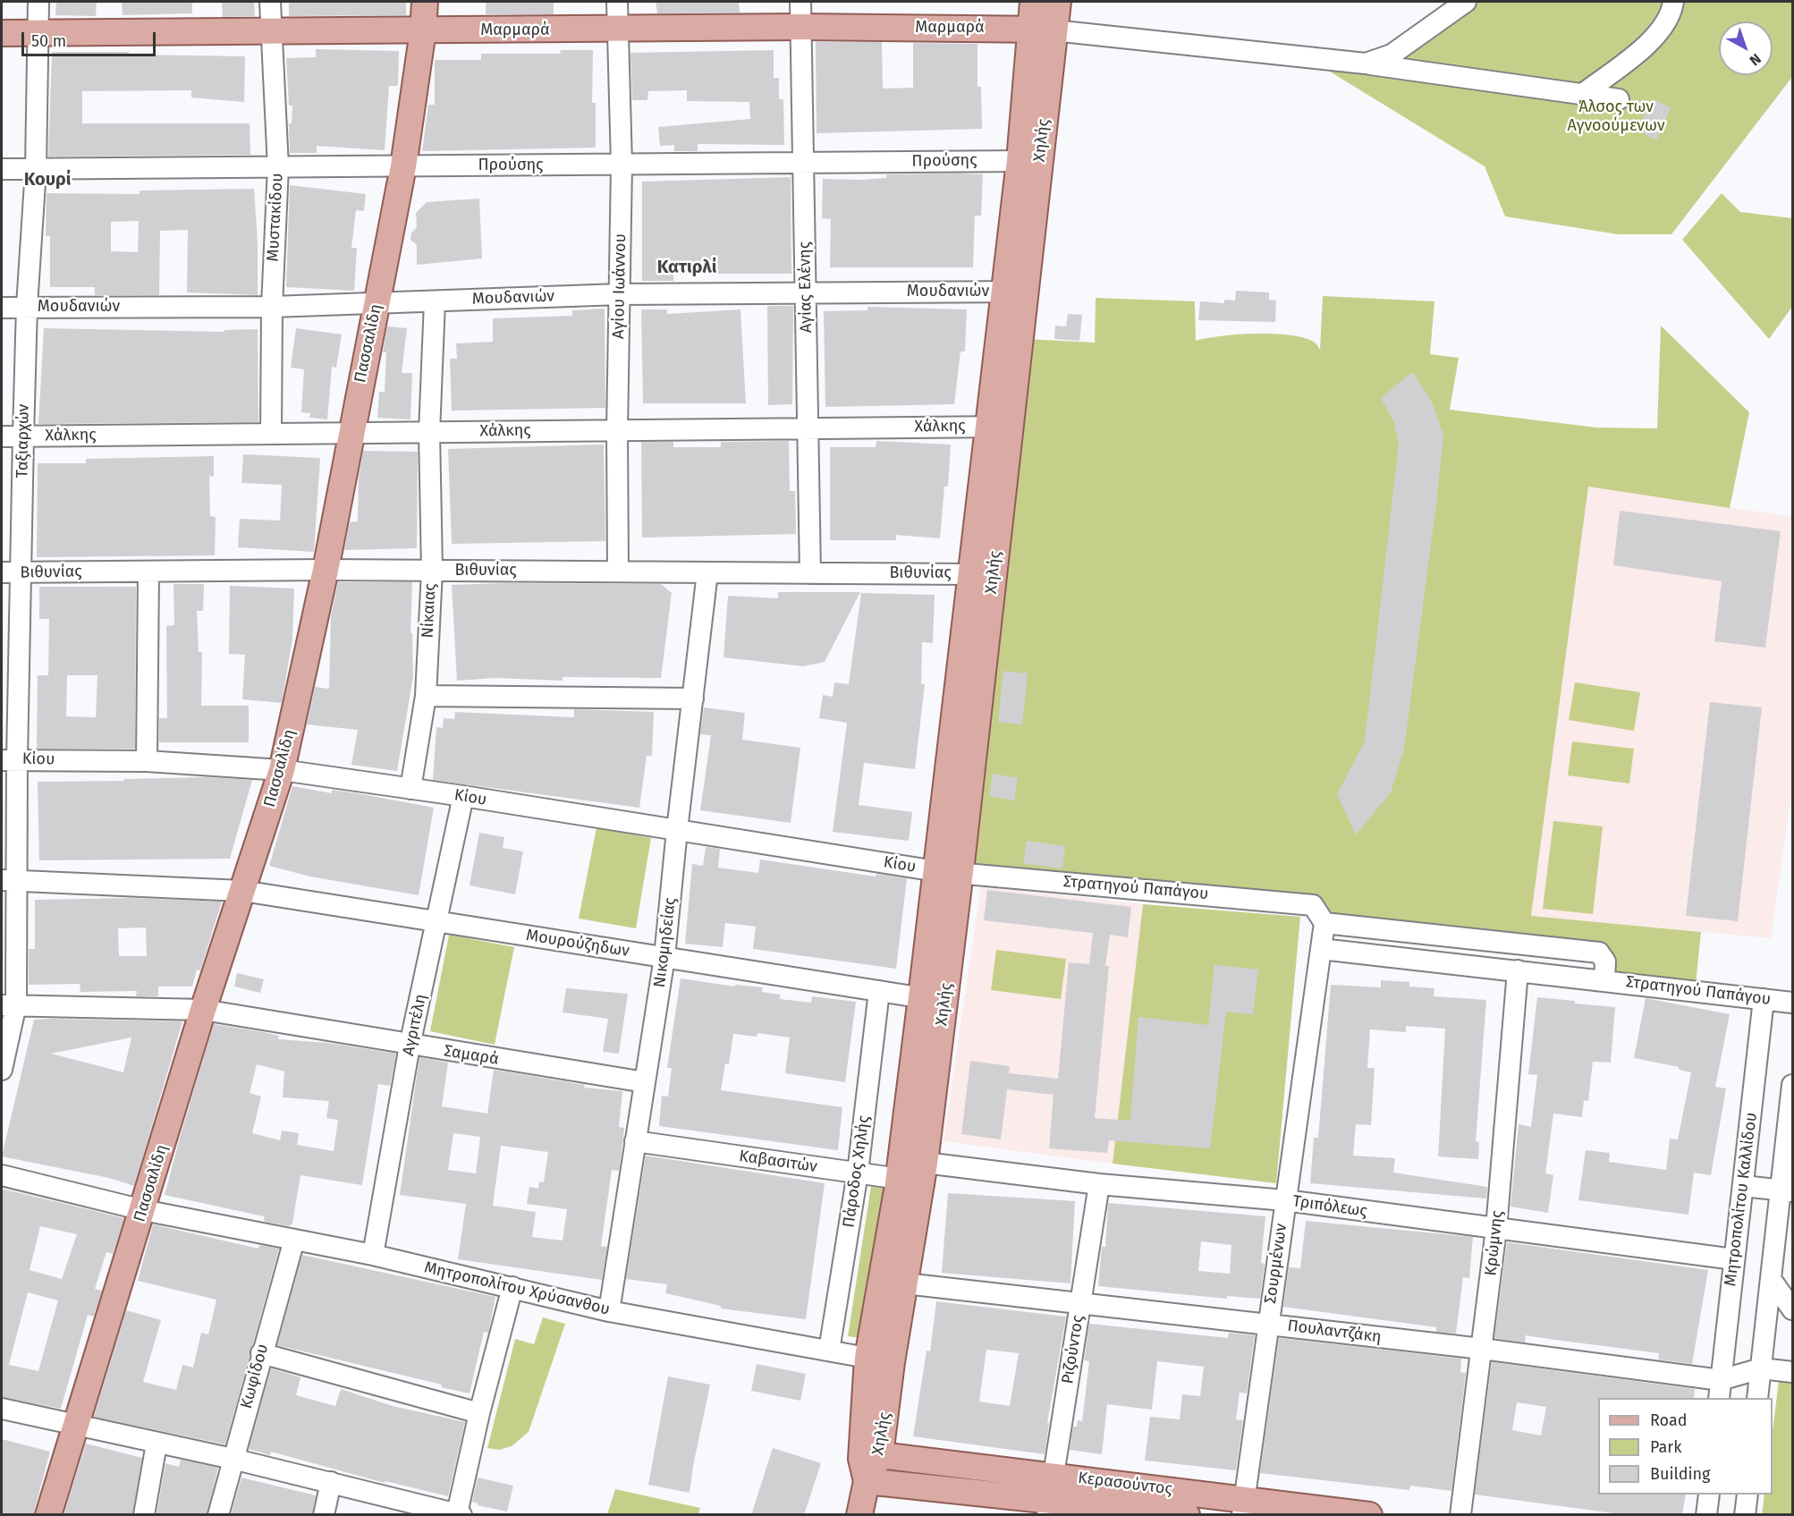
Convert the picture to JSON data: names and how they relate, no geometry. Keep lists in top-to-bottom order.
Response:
{
  "streets": {
    "main road": [
      "Μαρμαρά",
      "Χηλής",
      "Πασσαλίδη",
      "Κερασούντος"
    ],
    "street": [
      "Προύσης",
      "Μυστακίδου",
      "Αγίου Ιωάννου",
      "Αγίας Ελένης",
      "Μουδανιών",
      "Χάλκης",
      "Ταξιαρχών",
      "Βιθυνίας",
      "Νίκαιας",
      "Κίου",
      "Στρατηγού Παπάγου",
      "Νικομηδείας",
      "Μουρούζηδων",
      "Αγριτέλη",
      "Σαμαρά",
      "Καβασιτών",
      "Πάροδος Χηλής",
      "Μητροπολίτου Καλλίδου",
      "Τριπόλεως",
      "Κρώμνης",
      "Σουρμένων",
      "Μητροπολίτου Χρύσανθου",
      "Πουλαντζάκη",
      "Ριζούντος",
      "Κωφίδου"
    ]
  },
  "crossings": [
    ["Μαρμαρά", "Χηλής"],
    ["Μαρμαρά", "Μυστακίδου"],
    ["Μαρμαρά", "Αγίου Ιωάννου"],
    ["Μαρμαρά", "Αγίας Ελένης"],
    ["Μαρμαρά", "Πασσαλίδη"],
    ["Μαρμαρά", "Ταξιαρχών"],
    ["Χηλής", "Προύσης"],
    ["Χηλής", "Μουδανιών"],
    ["Χηλής", "Χάλκης"],
    ["Χηλής", "Βιθυνίας"],
    ["Χηλής", "Κίου"],
    ["Χηλής", "Στρατηγού Παπάγου"],
    ["Χηλής", "Μουρούζηδων"],
    ["Χηλής", "Καβασιτών"],
    ["Χηλής", "Τριπόλεως"],
    ["Χηλής", "Μητροπολίτου Χρύσανθου"],
    ["Χηλής", "Πουλαντζάκη"],
    ["Χηλής", "Κερασούντος"],
    ["Προύσης", "Μυστακίδου"],
    ["Προύσης", "Αγίου Ιωάννου"],
    ["Προύσης", "Αγίας Ελένης"],
    ["Προύσης", "Πασσαλίδη"],
    ["Προύσης", "Ταξιαρχών"],
    ["Μυστακίδου", "Μουδανιών"],
    ["Μυστακίδου", "Χάλκης"],
    ["Αγίου Ιωάννου", "Μουδανιών"],
    ["Αγίου Ιωάννου", "Χάλκης"],
    ["Αγίου Ιωάννου", "Βιθυνίας"],
    ["Αγίας Ελένης", "Μουδανιών"],
    ["Αγίας Ελένης", "Χάλκης"],
    ["Αγίας Ελένης", "Βιθυνίας"],
    ["Μουδανιών", "Πασσαλίδη"],
    ["Μουδανιών", "Ταξιαρχών"],
    ["Μουδανιών", "Νίκαιας"],
    ["Πασσαλίδη", "Χάλκης"],
    ["Πασσαλίδη", "Βιθυνίας"],
    ["Πασσαλίδη", "Κίου"],
    ["Πασσαλίδη", "Μουρούζηδων"],
    ["Πασσαλίδη", "Σαμαρά"],
    ["Πασσαλίδη", "Μητροπολίτου Χρύσανθου"],
    ["Χάλκης", "Ταξιαρχών"],
    ["Χάλκης", "Νίκαιας"],
    ["Ταξιαρχών", "Βιθυνίας"],
    ["Ταξιαρχών", "Κίου"],
    ["Ταξιαρχών", "Μουρούζηδων"],
    ["Ταξιαρχών", "Σαμαρά"],
    ["Βιθυνίας", "Νίκαιας"],
    ["Βιθυνίας", "Νικομηδείας"],
    ["Νίκαιας", "Κίου"],
    ["Κίου", "Στρατηγού Παπάγου"],
    ["Κίου", "Νικομηδείας"],
    ["Κίου", "Αγριτέλη"],
    ["Στρατηγού Παπάγου", "Μητροπολίτου Καλλίδου"],
    ["Στρατηγού Παπάγου", "Κρώμνης"],
    ["Στρατηγού Παπάγου", "Σουρμένων"],
    ["Νικομηδείας", "Μουρούζηδων"],
    ["Νικομηδείας", "Σαμαρά"],
    ["Νικομηδείας", "Καβασιτών"],
    ["Νικομηδείας", "Μητροπολίτου Χρύσανθου"],
    ["Μουρούζηδων", "Αγριτέλη"],
    ["Μουρούζηδων", "Πάροδος Χηλής"],
    ["Αγριτέλη", "Σαμαρά"],
    ["Αγριτέλη", "Μητροπολίτου Χρύσανθου"],
    ["Καβασιτών", "Πάροδος Χηλής"],
    ["Καβασιτών", "Τριπόλεως"],
    ["Πάροδος Χηλής", "Μητροπολίτου Χρύσανθου"],
    ["Μητροπολίτου Καλλίδου", "Τριπόλεως"],
    ["Μητροπολίτου Καλλίδου", "Πουλαντζάκη"],
    ["Τριπόλεως", "Κρώμνης"],
    ["Τριπόλεως", "Σουρμένων"],
    ["Τριπόλεως", "Ριζούντος"],
    ["Κρώμνης", "Πουλαντζάκη"],
    ["Σουρμένων", "Πουλαντζάκη"],
    ["Σουρμένων", "Κερασούντος"],
    ["Μητροπολίτου Χρύσανθου", "Κωφίδου"],
    ["Πουλαντζάκη", "Ριζούντος"],
    ["Ριζούντος", "Κερασούντος"]
  ],
  "districts": ["Κουρί", "Κατιρλί"],
  "parks": ["Άλσος των Αγνοούμενων"],
  "legend": ["Road", "Park", "Building"],
  "scale_bar": "50 m",
  "north": "bottom right"
}
